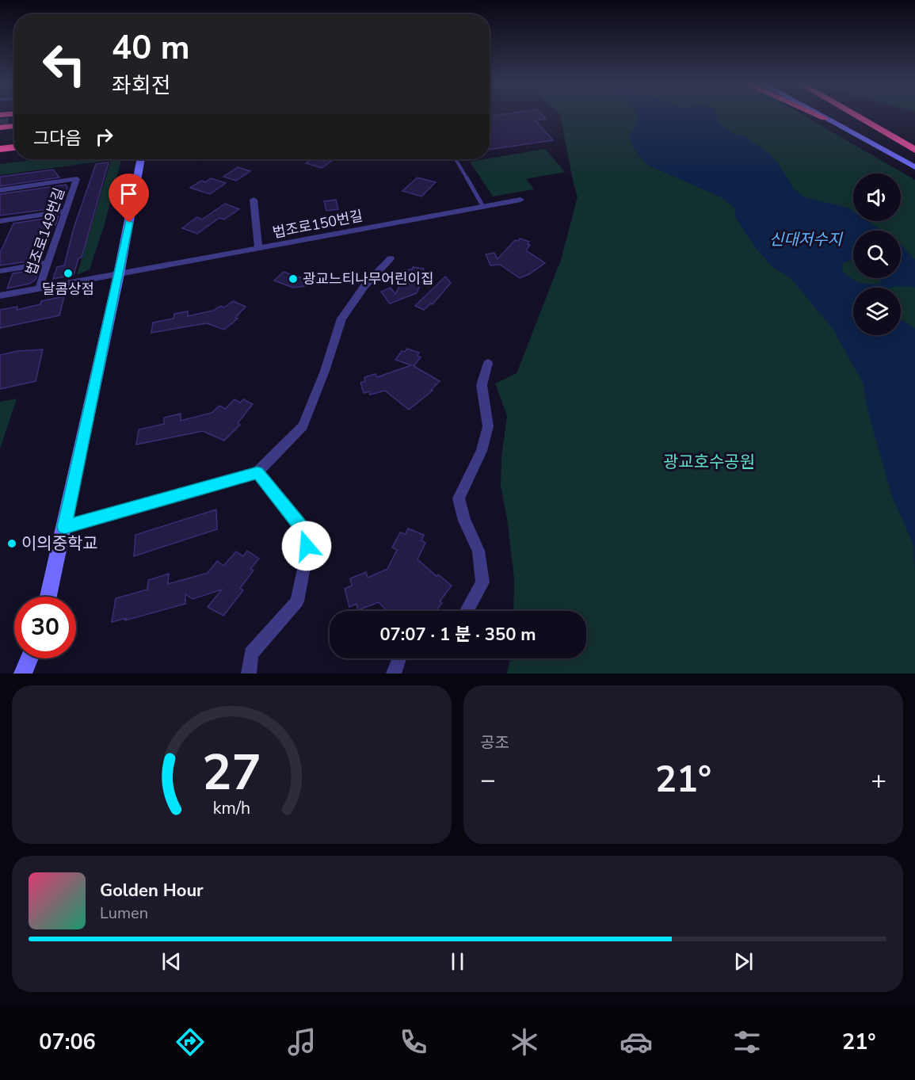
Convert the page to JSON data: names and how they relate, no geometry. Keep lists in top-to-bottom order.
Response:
{
  "streets": {
    "street": ["법조로150번길", "법조로149번길"]
  },
  "crossings": [
    ["법조로150번길", "법조로149번길"]
  ],
  "water": ["신대저수지"],
  "parks": ["광교호수공원"],
  "places": ["달콤상점", "광교느티나무어린이집", "이의중학교"],
  "page": {
    "turn": ["40 m", "좌회전"],
    "then": "그다음",
    "limit": "30",
    "trip": "07:07 · 1 분 · 350 m",
    "tile": "공조",
    "heat": ["−", "21°", "+"],
    "song": ["Golden Hour", "Lumen"],
    "tabs": ["07:06", "21°"],
    "gauge": ["27", "km/h"]
  }
}
